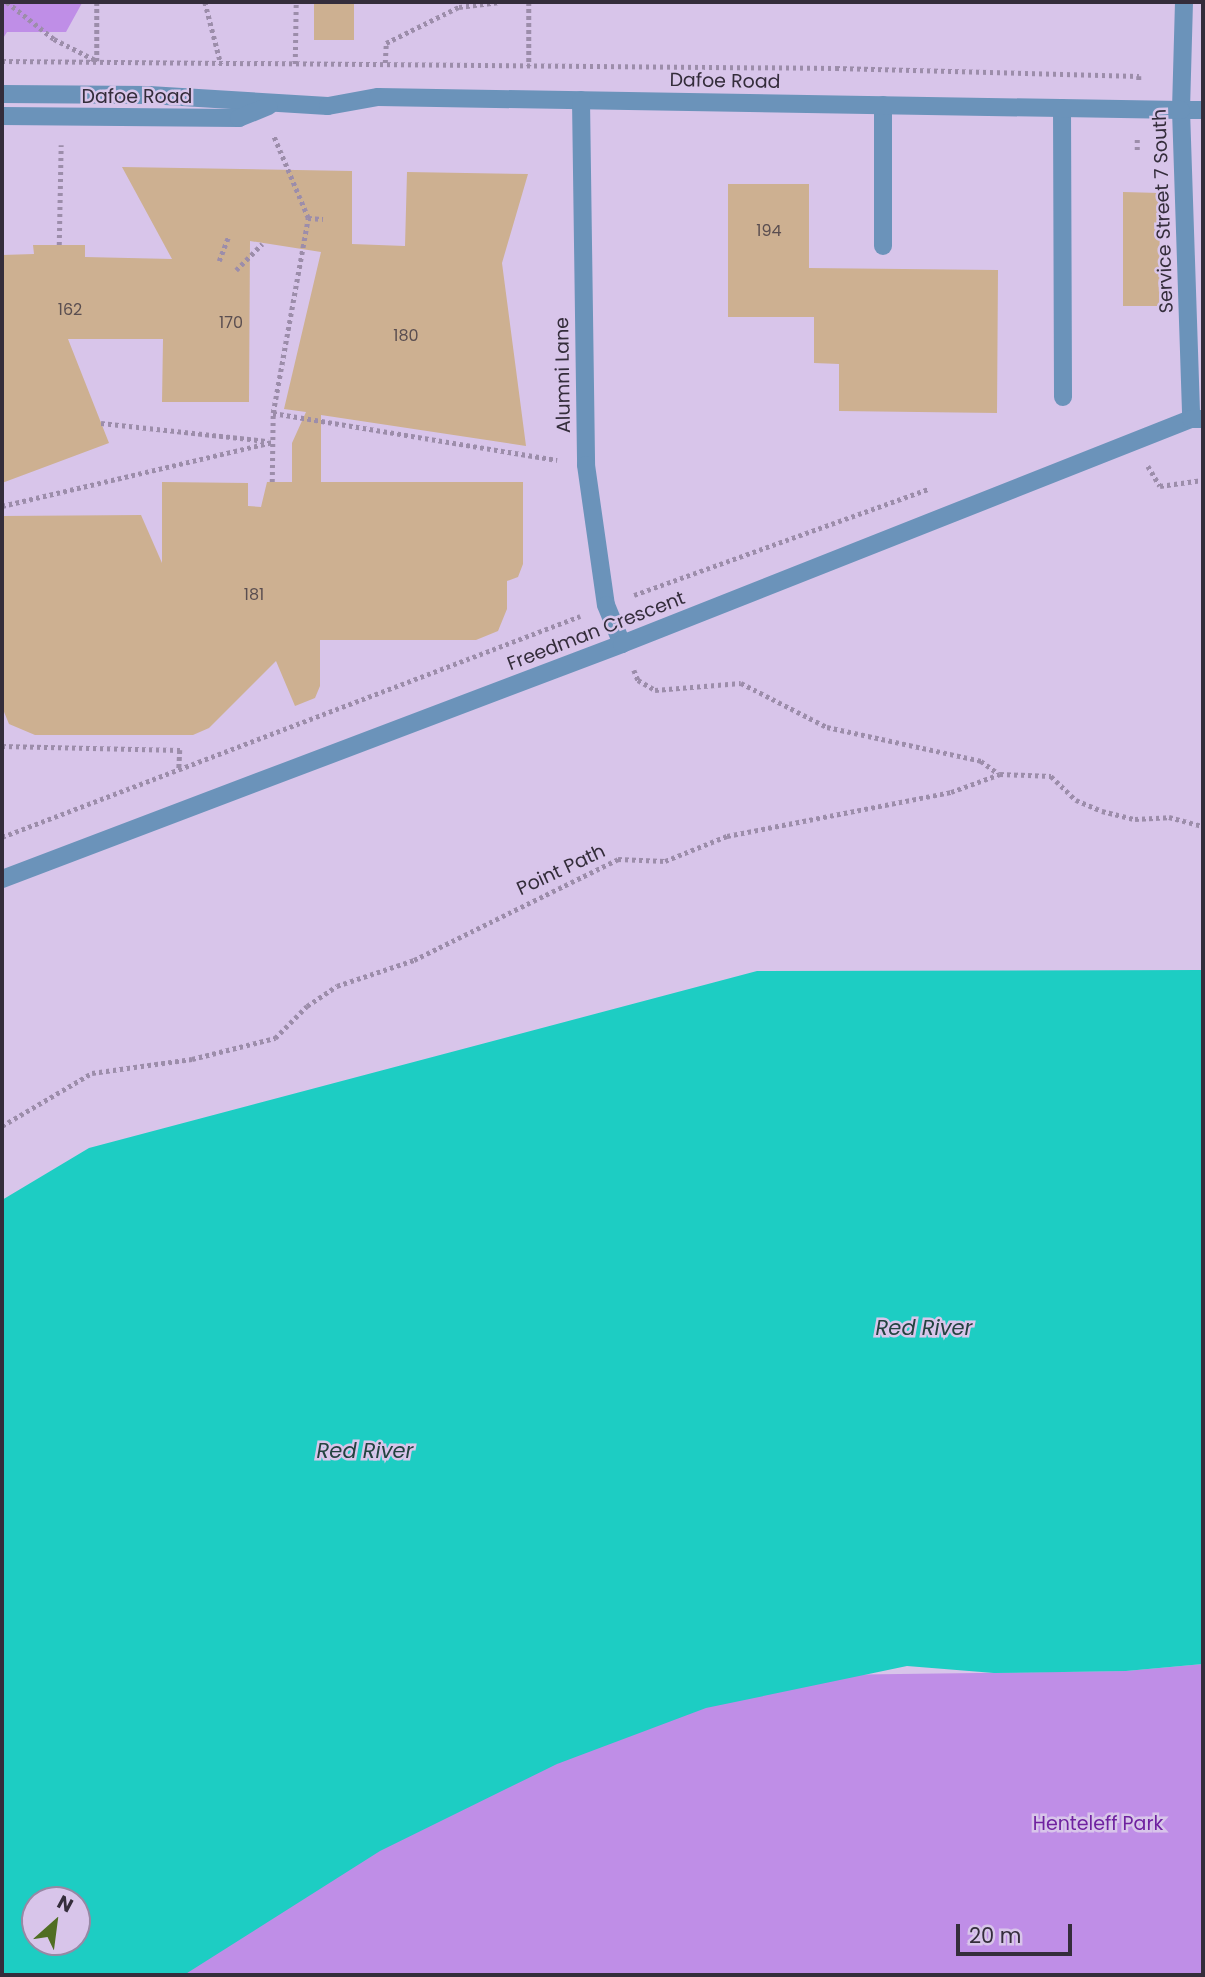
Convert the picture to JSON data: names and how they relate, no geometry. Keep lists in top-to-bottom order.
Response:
{
  "streets": {
    "street": [
      "Dafoe Road",
      "Service Street 7 South",
      "Alumni Lane",
      "Freedman Crescent"
    ],
    "path": ["Point Path"]
  },
  "crossings": [
    ["Dafoe Road", "Service Street 7 South"],
    ["Dafoe Road", "Alumni Lane"],
    ["Service Street 7 South", "Freedman Crescent"],
    ["Alumni Lane", "Freedman Crescent"]
  ],
  "water": ["Red River"],
  "parks": ["Henteleff Park"],
  "house_numbers": [
    "194",
    "162",
    "170",
    "180",
    "181"
  ],
  "scale_bar": "20 m",
  "north": "top right"
}
